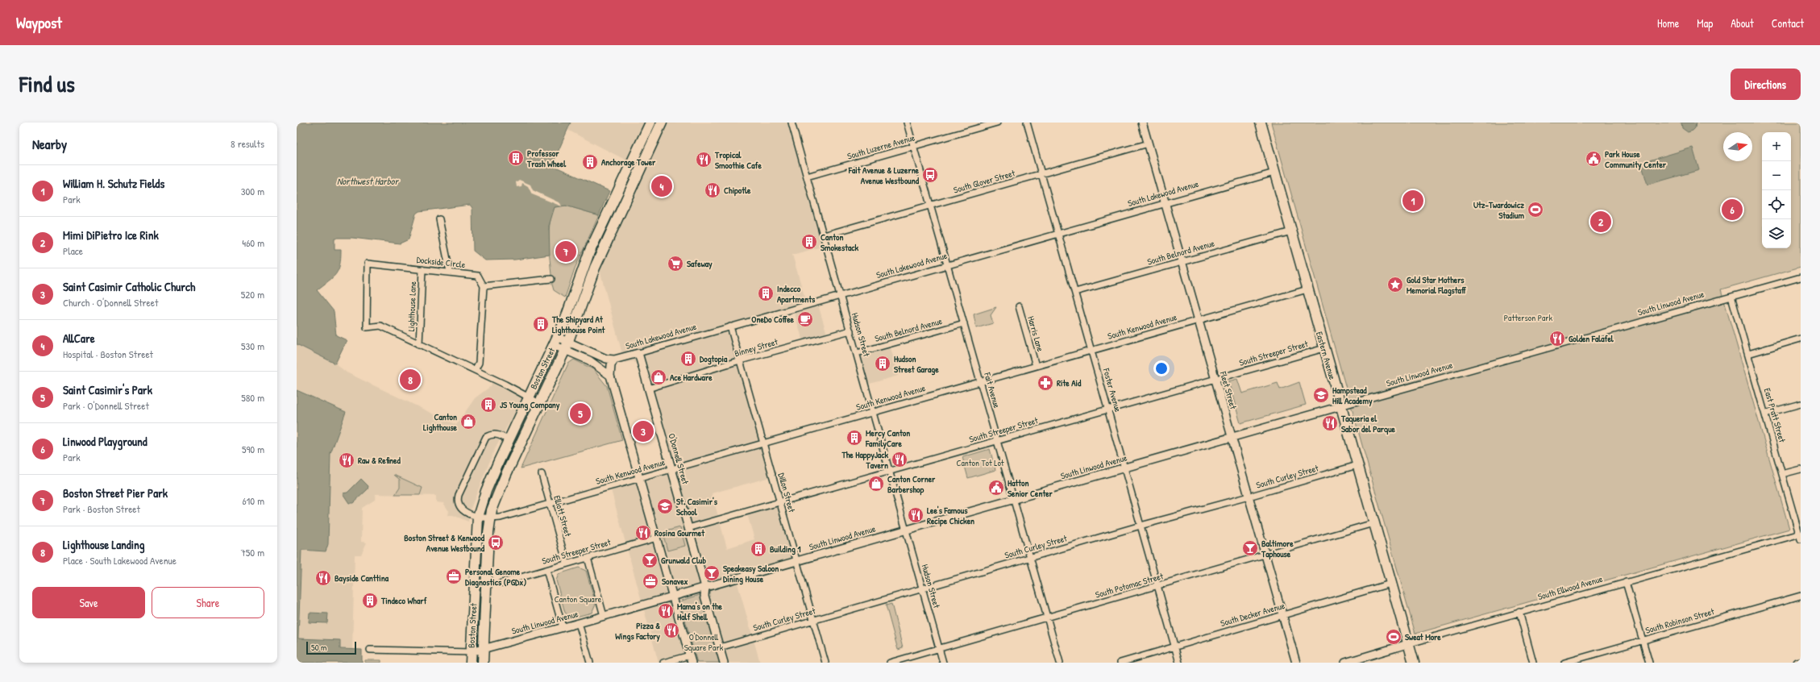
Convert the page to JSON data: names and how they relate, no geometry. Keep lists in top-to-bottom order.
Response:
{
  "streets": {
    "main road": ["Eastern Avenue", "Boston Street"],
    "street": [
      "South Luzerne Avenue",
      "South Glover Street",
      "South Lakewood Avenue",
      "South Belnord Avenue",
      "Dockside Circle",
      "South Linwood Avenue",
      "Lighthouse Lane",
      "South Kenwood Avenue",
      "Harris Lane",
      "Hudson Street",
      "Binney Street",
      "South Streeper Street",
      "Fait Avenue",
      "Foster Avenue",
      "Fleet Street",
      "East Pratt Street",
      "O'Donnell Street",
      "South Curley Street",
      "Dillon Street",
      "Elliott Street",
      "South Potomac Street",
      "South Ellwood Avenue",
      "South Decker Avenue",
      "South Robinson Street"
    ]
  },
  "crossings": [
    ["South Luzerne Avenue", "Hudson Street"],
    ["South Luzerne Avenue", "Fait Avenue"],
    ["South Glover Street", "Hudson Street"],
    ["South Glover Street", "Fait Avenue"],
    ["South Glover Street", "Foster Avenue"],
    ["South Glover Street", "Fleet Street"],
    ["South Lakewood Avenue", "Hudson Street"],
    ["South Lakewood Avenue", "Eastern Avenue"],
    ["South Lakewood Avenue", "Boston Street"],
    ["South Lakewood Avenue", "Fait Avenue"],
    ["South Lakewood Avenue", "Foster Avenue"],
    ["South Lakewood Avenue", "Fleet Street"],
    ["South Lakewood Avenue", "O'Donnell Street"],
    ["South Lakewood Avenue", "Dillon Street"],
    ["South Belnord Avenue", "Hudson Street"],
    ["South Belnord Avenue", "Eastern Avenue"],
    ["South Belnord Avenue", "Fait Avenue"],
    ["South Belnord Avenue", "Foster Avenue"],
    ["South Belnord Avenue", "Fleet Street"],
    ["Dockside Circle", "Lighthouse Lane"],
    ["South Linwood Avenue", "Hudson Street"],
    ["South Linwood Avenue", "Eastern Avenue"],
    ["South Linwood Avenue", "Boston Street"],
    ["South Linwood Avenue", "Fait Avenue"],
    ["South Linwood Avenue", "Foster Avenue"],
    ["South Linwood Avenue", "Fleet Street"],
    ["South Linwood Avenue", "East Pratt Street"],
    ["South Linwood Avenue", "O'Donnell Street"],
    ["South Linwood Avenue", "Dillon Street"],
    ["South Kenwood Avenue", "Harris Lane"],
    ["South Kenwood Avenue", "Hudson Street"],
    ["South Kenwood Avenue", "Eastern Avenue"],
    ["South Kenwood Avenue", "Boston Street"],
    ["South Kenwood Avenue", "Fait Avenue"],
    ["South Kenwood Avenue", "Foster Avenue"],
    ["South Kenwood Avenue", "Fleet Street"],
    ["South Kenwood Avenue", "O'Donnell Street"],
    ["South Kenwood Avenue", "Dillon Street"],
    ["South Kenwood Avenue", "Elliott Street"],
    ["Hudson Street", "Binney Street"],
    ["Hudson Street", "South Streeper Street"],
    ["Hudson Street", "South Curley Street"],
    ["Hudson Street", "South Potomac Street"],
    ["Binney Street", "O'Donnell Street"],
    ["Binney Street", "Dillon Street"],
    ["South Streeper Street", "Eastern Avenue"],
    ["South Streeper Street", "Fait Avenue"],
    ["South Streeper Street", "Foster Avenue"],
    ["South Streeper Street", "Fleet Street"],
    ["South Streeper Street", "O'Donnell Street"],
    ["South Streeper Street", "Dillon Street"],
    ["South Streeper Street", "Elliott Street"],
    ["Eastern Avenue", "South Curley Street"],
    ["Eastern Avenue", "South Potomac Street"],
    ["Eastern Avenue", "South Ellwood Avenue"],
    ["Eastern Avenue", "South Decker Avenue"],
    ["Fait Avenue", "South Curley Street"],
    ["Fait Avenue", "South Potomac Street"],
    ["Foster Avenue", "South Curley Street"],
    ["Foster Avenue", "South Potomac Street"],
    ["Foster Avenue", "South Decker Avenue"],
    ["Fleet Street", "South Curley Street"],
    ["Fleet Street", "South Potomac Street"],
    ["Fleet Street", "South Decker Avenue"],
    ["East Pratt Street", "South Ellwood Avenue"],
    ["O'Donnell Street", "South Curley Street"],
    ["South Curley Street", "Dillon Street"]
  ],
  "water": ["Northwest Harbor"],
  "parks": [
    "Patterson Park",
    "Canton Tot Lot",
    "Canton Square",
    "O'Donnell Square Park"
  ],
  "places": {
    "building": [
      "Professor Trash Wheel",
      "Anchorage Tower",
      "Canton Smokestack",
      "Indecco Apartments",
      "The Shipyard At Lighthouse Point",
      "Dogtopia",
      "Hudson Street Garage",
      "JS Young Company",
      "Mercy Canton FamilyCare",
      "Building 1",
      "Tindeco Wharf"
    ],
    "public building": ["Park House Community Center", "Hatton Senior Center"],
    "restaurant": [
      "Tropical Smoothie Cafe",
      "Chipotle",
      "Golden Falafel",
      "Taqueria el Sabor del Parque",
      "The HappyJack Tavern",
      "Raw & Refined",
      "Lee's Famous Recipe Chicken",
      "Rosina Gourmet",
      "Bayside Canttina",
      "Mama's on the Half Shell",
      "Pizza & Wings Factory"
    ],
    "bus stop": ["Fait Avenue & Luzerne Avenue Westbound", "Boston Street & Kenwood Avenue Westbound"],
    "sports": ["Utz-Twardowicz Stadium", "Sweat More"],
    "supermarket": ["Safeway"],
    "place": ["Gold Star Mothers Memorial Flagstaff"],
    "cafe": ["OneDo Coffee"],
    "shop": ["Ace Hardware", "Canton Lighthouse", "Canton Corner Barbershop"],
    "pharmacy": ["Rite Aid"],
    "school or university": ["Hampstead Hill Academy", "St. Casimir's School"],
    "bar": ["Baltimore Taphouse", "Grunwald Club", "Speakeasy Saloon Dining House"],
    "office": ["Personal Genome Diagnostics (PGDx)", "Sonavex"]
  },
  "scale_bar": "50 m",
  "north": "right",
  "page": {
    "header": "Waypost",
    "nav": [
      "Home",
      "Map",
      "About",
      "Contact"
    ],
    "title": "Find us",
    "buttons": [
      "Directions",
      ["Save", "Share"]
    ],
    "heading": ["Nearby", "8 results"],
    "map_buttons": ["+", "−"],
    "list": [
      {
        "mark": "1",
        "name": "William H. Schutz Fields",
        "note": "Park",
        "value": "300 m"
      },
      {
        "mark": "2",
        "name": "Mimi DiPietro Ice Rink",
        "note": "Place",
        "value": "460 m"
      },
      {
        "mark": "3",
        "name": "Saint Casimir Catholic Church",
        "note": "Church · O'Donnell Street",
        "value": "520 m"
      },
      {
        "mark": "4",
        "name": "AllCare",
        "note": "Hospital · Boston Street",
        "value": "530 m"
      },
      {
        "mark": "5",
        "name": "Saint Casimir's Park",
        "note": "Park · O'Donnell Street",
        "value": "580 m"
      },
      {
        "mark": "6",
        "name": "Linwood Playground",
        "note": "Park",
        "value": "590 m"
      },
      {
        "mark": "7",
        "name": "Boston Street Pier Park",
        "note": "Park · Boston Street",
        "value": "610 m"
      },
      {
        "mark": "8",
        "name": "Lighthouse Landing",
        "note": "Place · South Lakewood Avenue",
        "value": "750 m"
      }
    ],
    "pins": [
      "4",
      "1",
      "6",
      "2",
      "7",
      "8",
      "5",
      "3"
    ],
    "scale": "50 m"
  }
}
